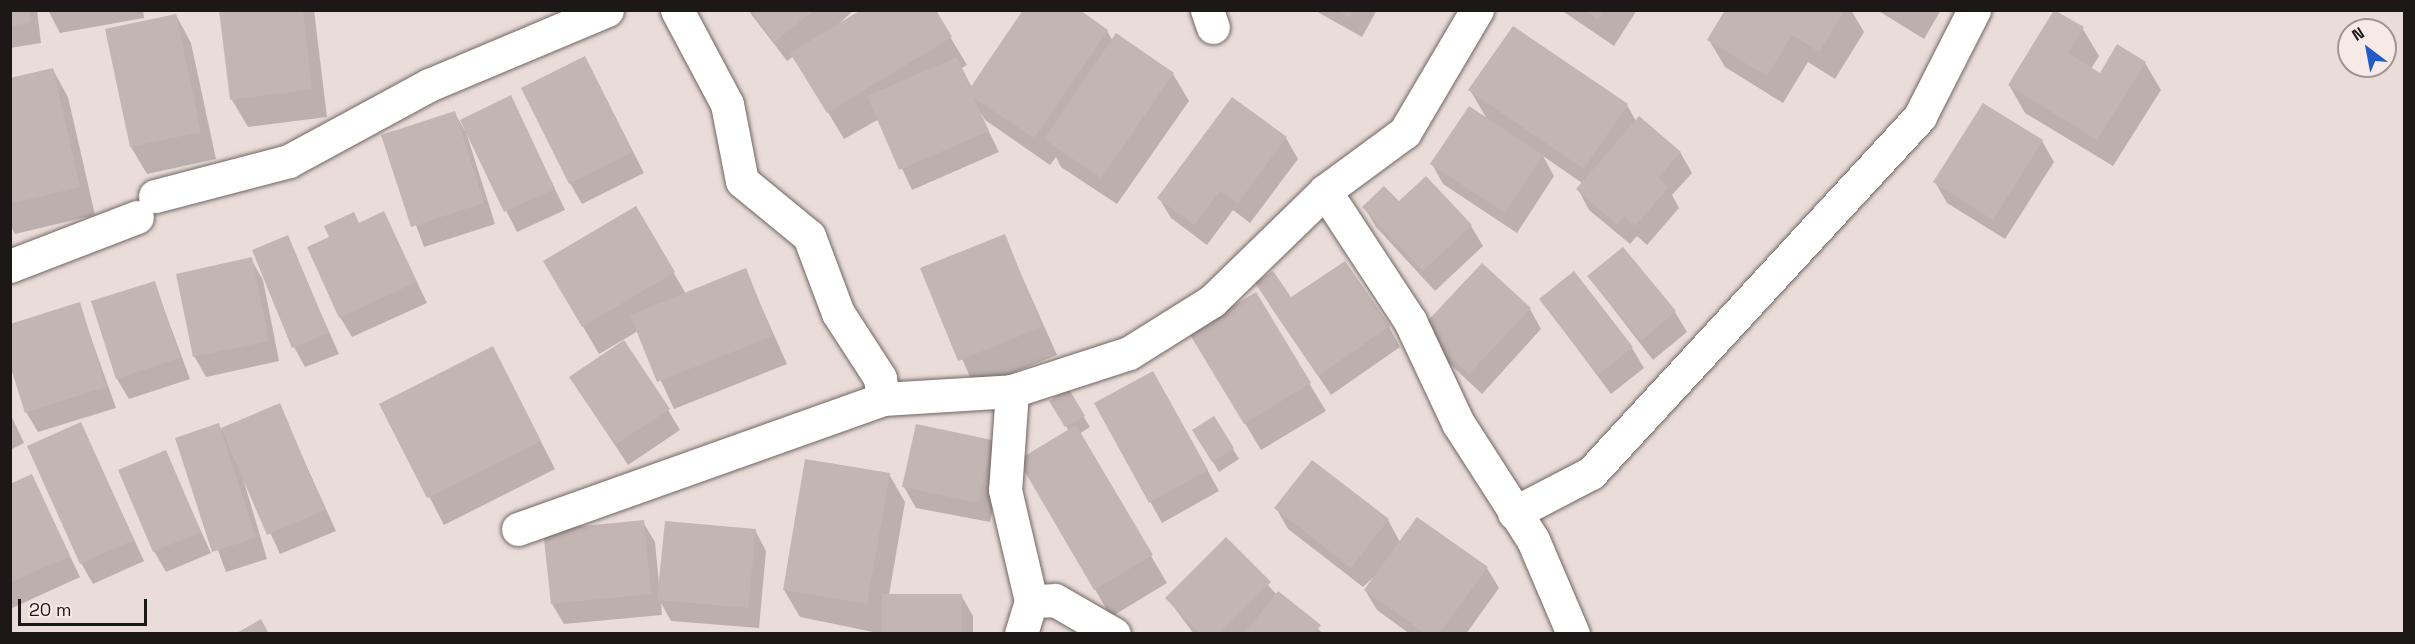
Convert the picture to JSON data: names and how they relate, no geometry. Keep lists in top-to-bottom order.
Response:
{
  "scale_bar": "20 m",
  "north": "top left"
}
